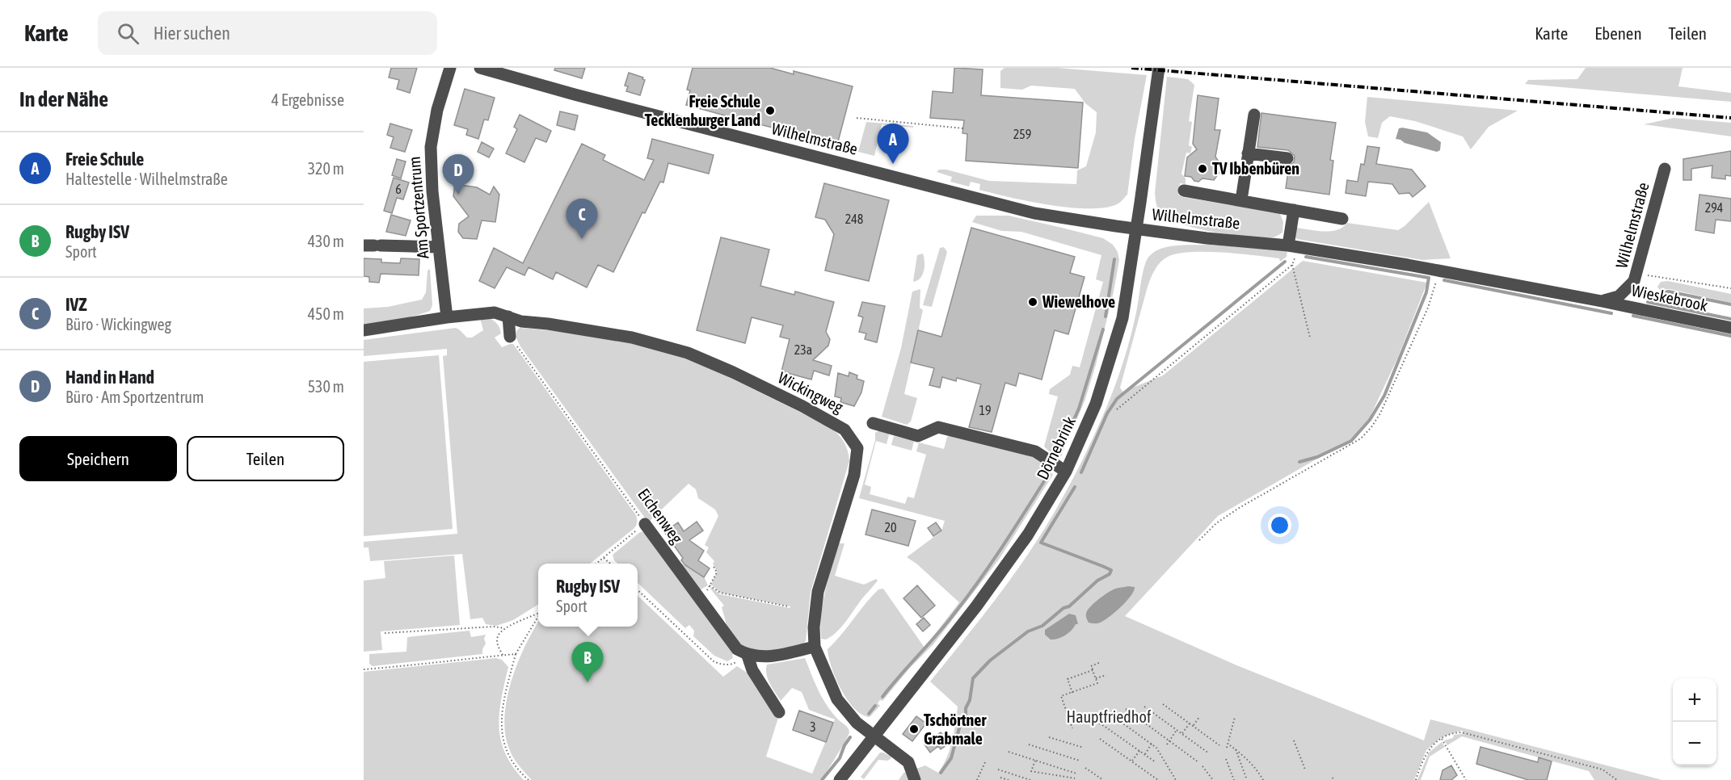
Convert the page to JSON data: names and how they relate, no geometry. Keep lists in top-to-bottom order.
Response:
{
  "streets": {
    "street": [
      "Wilhelmstraße",
      "Am Sportzentrum",
      "Wieskebrook",
      "Wickingweg",
      "Dörnebrink",
      "Eichenweg"
    ]
  },
  "crossings": [
    ["Wilhelmstraße", "Wieskebrook"],
    ["Wilhelmstraße", "Dörnebrink"],
    ["Wickingweg", "Dörnebrink"]
  ],
  "parks": ["Hauptfriedhof"],
  "places": [
    "Freie Schule Tecklenburger Land",
    "TV Ibbenbüren",
    "Wiewelhove",
    "Tschörtner Grabmale"
  ],
  "house_numbers": [
    "259",
    "6",
    "294",
    "248",
    "23a",
    "19",
    "20",
    "3"
  ],
  "page": {
    "header": "Karte",
    "search": "Hier suchen",
    "nav": ["Karte", "Ebenen", "Teilen"],
    "heading": ["In der Nähe", "4 Ergebnisse"],
    "pins": [
      "A",
      "D",
      "C",
      "B"
    ],
    "list": [
      {
        "mark": "A",
        "name": "Freie Schule",
        "note": "Haltestelle · Wilhelmstraße",
        "value": "320 m"
      },
      {
        "mark": "B",
        "name": "Rugby ISV",
        "note": "Sport",
        "value": "430 m"
      },
      {
        "mark": "C",
        "name": "IVZ",
        "note": "Büro · Wickingweg",
        "value": "450 m"
      },
      {
        "mark": "D",
        "name": "Hand in Hand",
        "note": "Büro · Am Sportzentrum",
        "value": "530 m"
      }
    ],
    "buttons": ["Speichern", "Teilen"],
    "popup": ["Rugby ISV", "Sport"],
    "map_buttons": ["+", "−"]
  }
}
